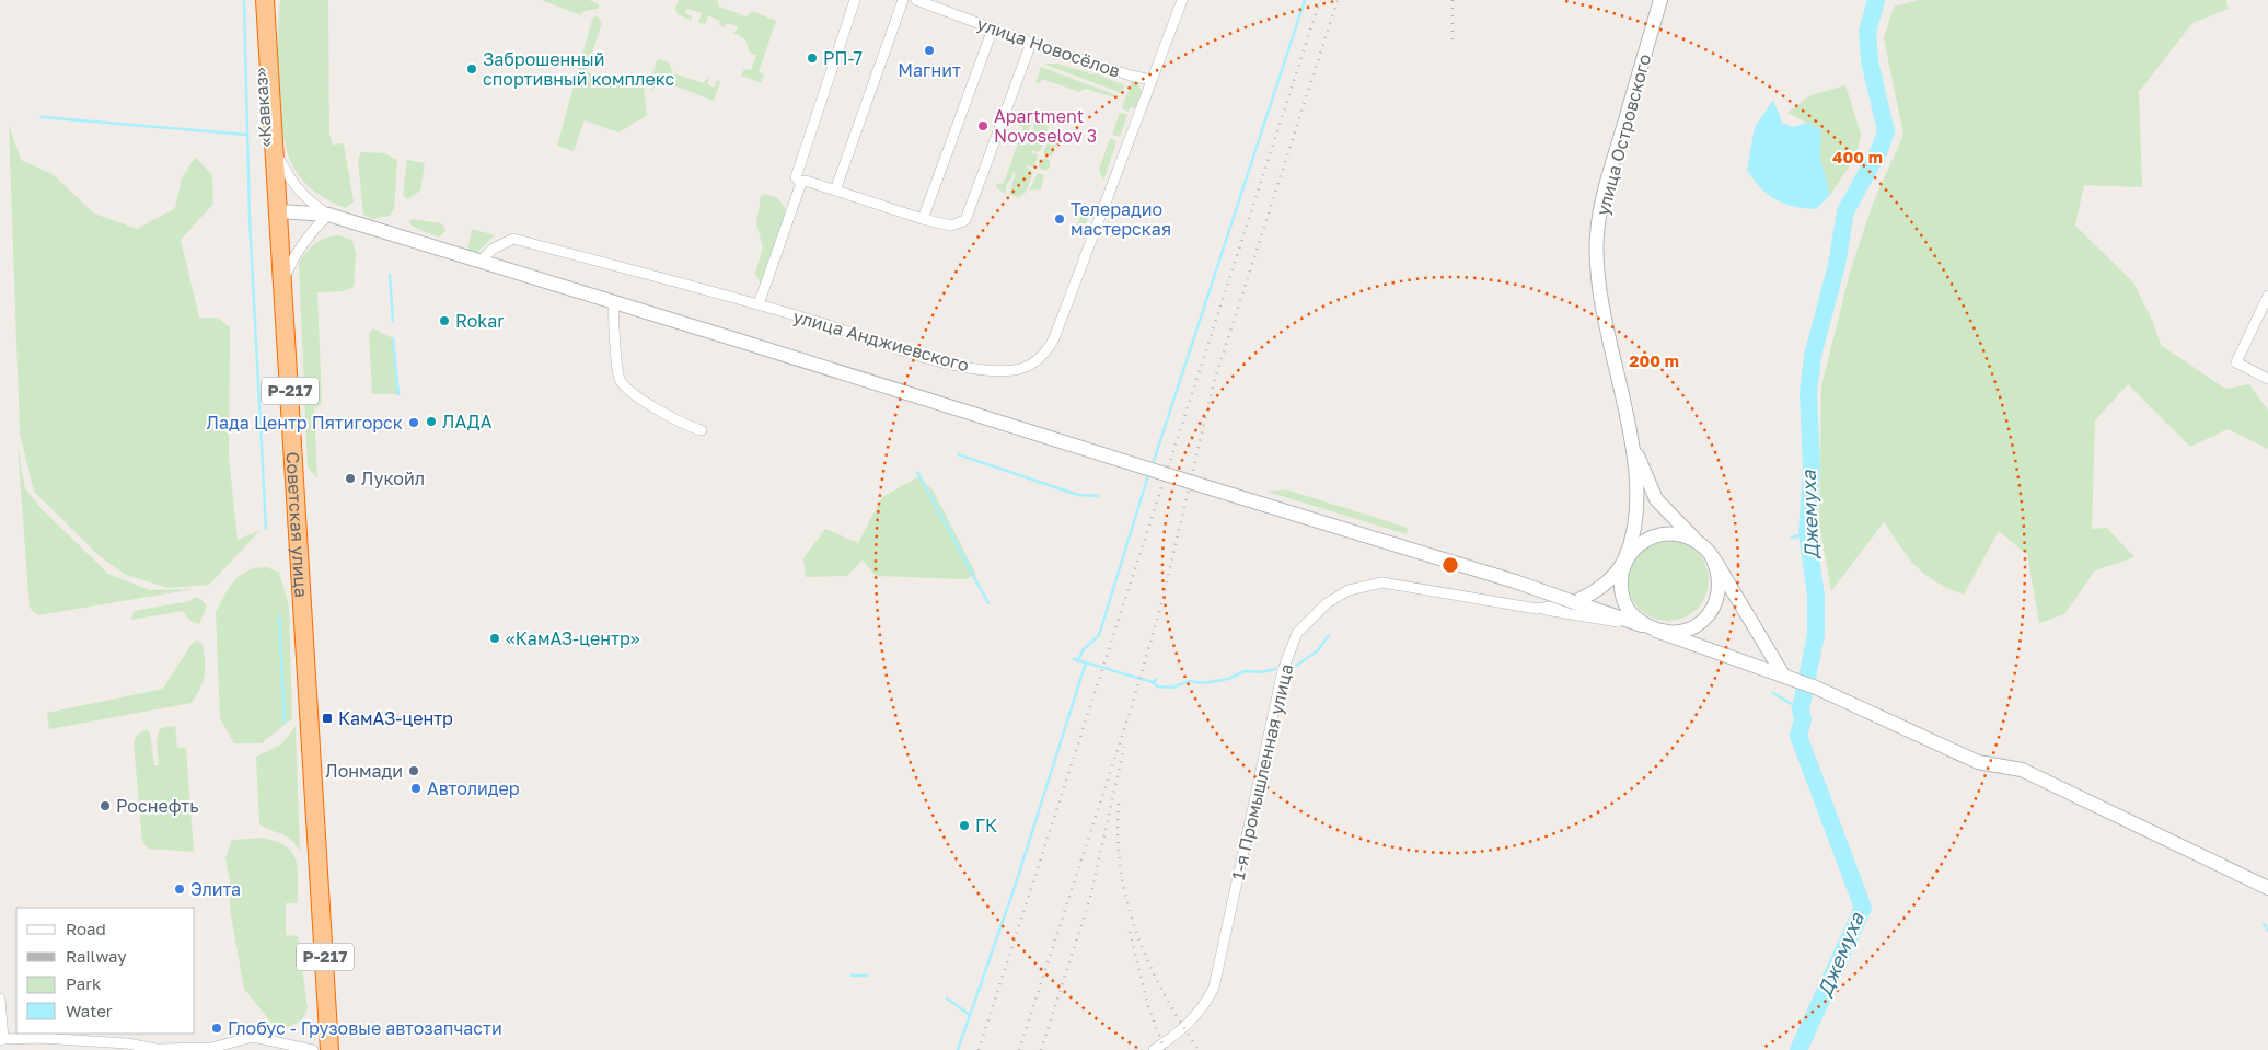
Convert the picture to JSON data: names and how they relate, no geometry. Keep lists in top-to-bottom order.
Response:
{
  "streets": {
    "highway": ["«Кавказ»", "Р-217", "Советская улица"],
    "street": [
      "улица Новосёлов",
      "улица Островского",
      "улица Анджиевского",
      "1-я Промышленная улица"
    ]
  },
  "crossings": [
    ["улица Новосёлов", "улица Анджиевского"],
    ["«Кавказ»", "Советская улица"],
    ["улица Островского", "1-я Промышленная улица"]
  ],
  "water": ["Джемуха"],
  "places": {
    "other": [
      "Магнит",
      "РП-7",
      "Заброшенный спортивный комплекс",
      "Apartment Novoselov 3",
      "Телерадио мастерская",
      "Rokar",
      "ЛАДА",
      "Лада Центр Пятигорск",
      "Лукойл",
      "«КамАЗ-центр»",
      "Лонмади",
      "Автолидер",
      "Роснефть",
      "ГК",
      "Элита",
      "Глобус - Грузовые автозапчасти"
    ],
    "transit": ["КамАЗ-центр"]
  },
  "legend": [
    "Road",
    "Railway",
    "Park",
    "Water"
  ],
  "rings": ["400 m", "200 m"]
}
